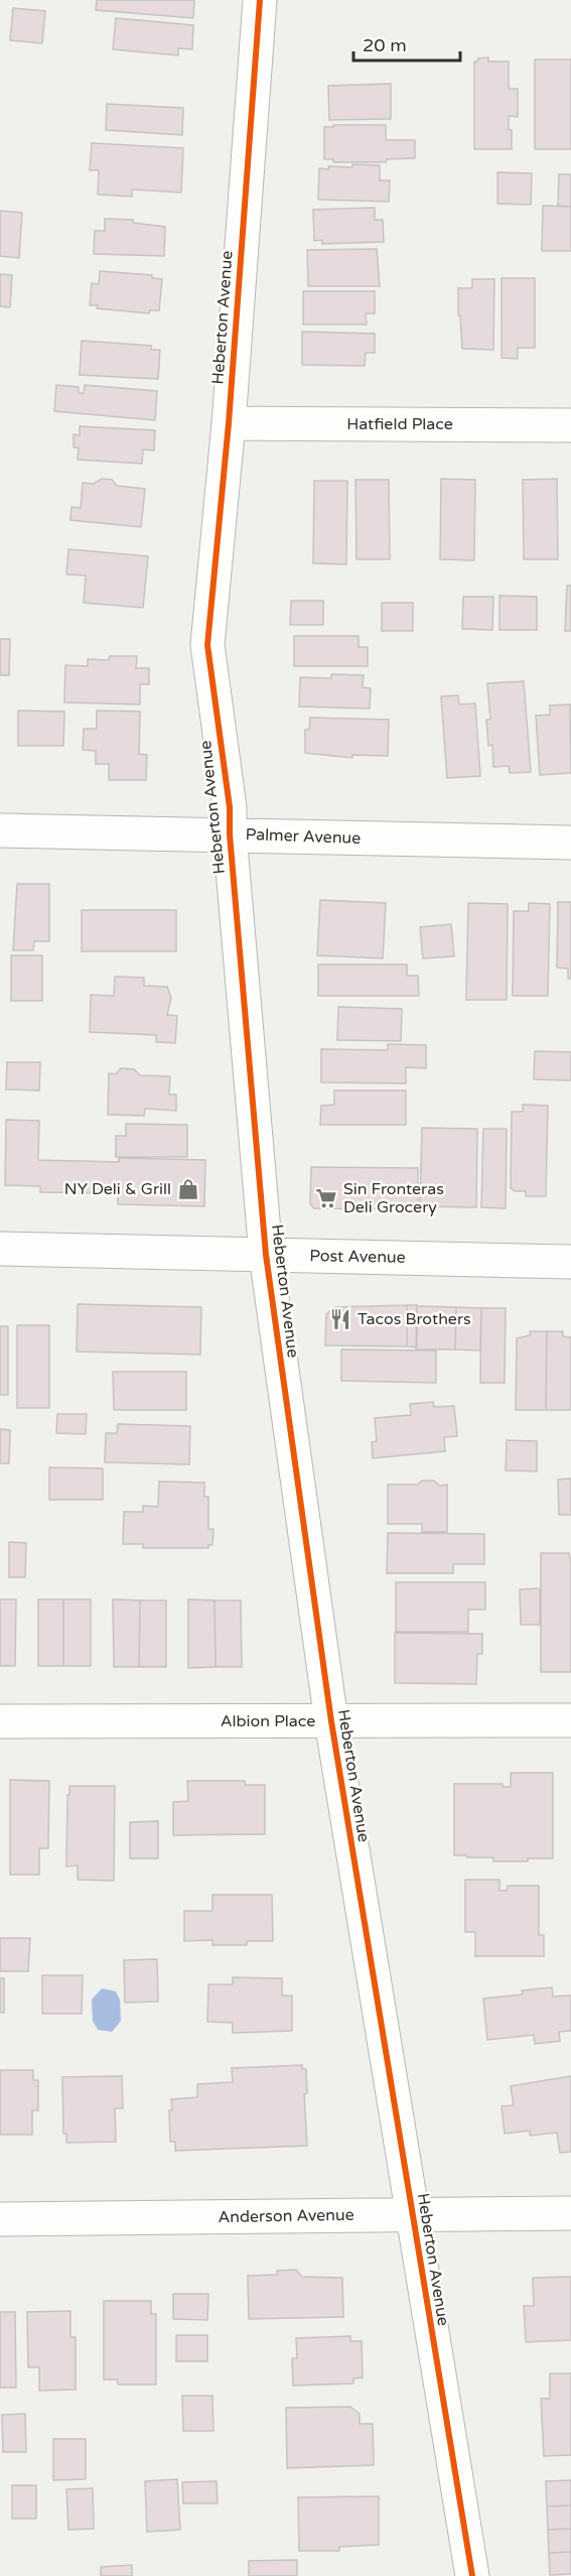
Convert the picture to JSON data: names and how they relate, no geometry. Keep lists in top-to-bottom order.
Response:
{
  "streets": {
    "street": [
      "Heberton Avenue",
      "Hatfield Place",
      "Palmer Avenue",
      "Post Avenue",
      "Albion Place",
      "Anderson Avenue"
    ]
  },
  "crossings": [
    ["Heberton Avenue", "Hatfield Place"],
    ["Heberton Avenue", "Palmer Avenue"],
    ["Heberton Avenue", "Post Avenue"],
    ["Heberton Avenue", "Albion Place"],
    ["Heberton Avenue", "Anderson Avenue"]
  ],
  "places": {
    "shop": ["NY Deli & Grill"],
    "supermarket": ["Sin Fronteras Deli Grocery"],
    "restaurant": ["Tacos Brothers"]
  },
  "scale_bar": "20 m"
}
